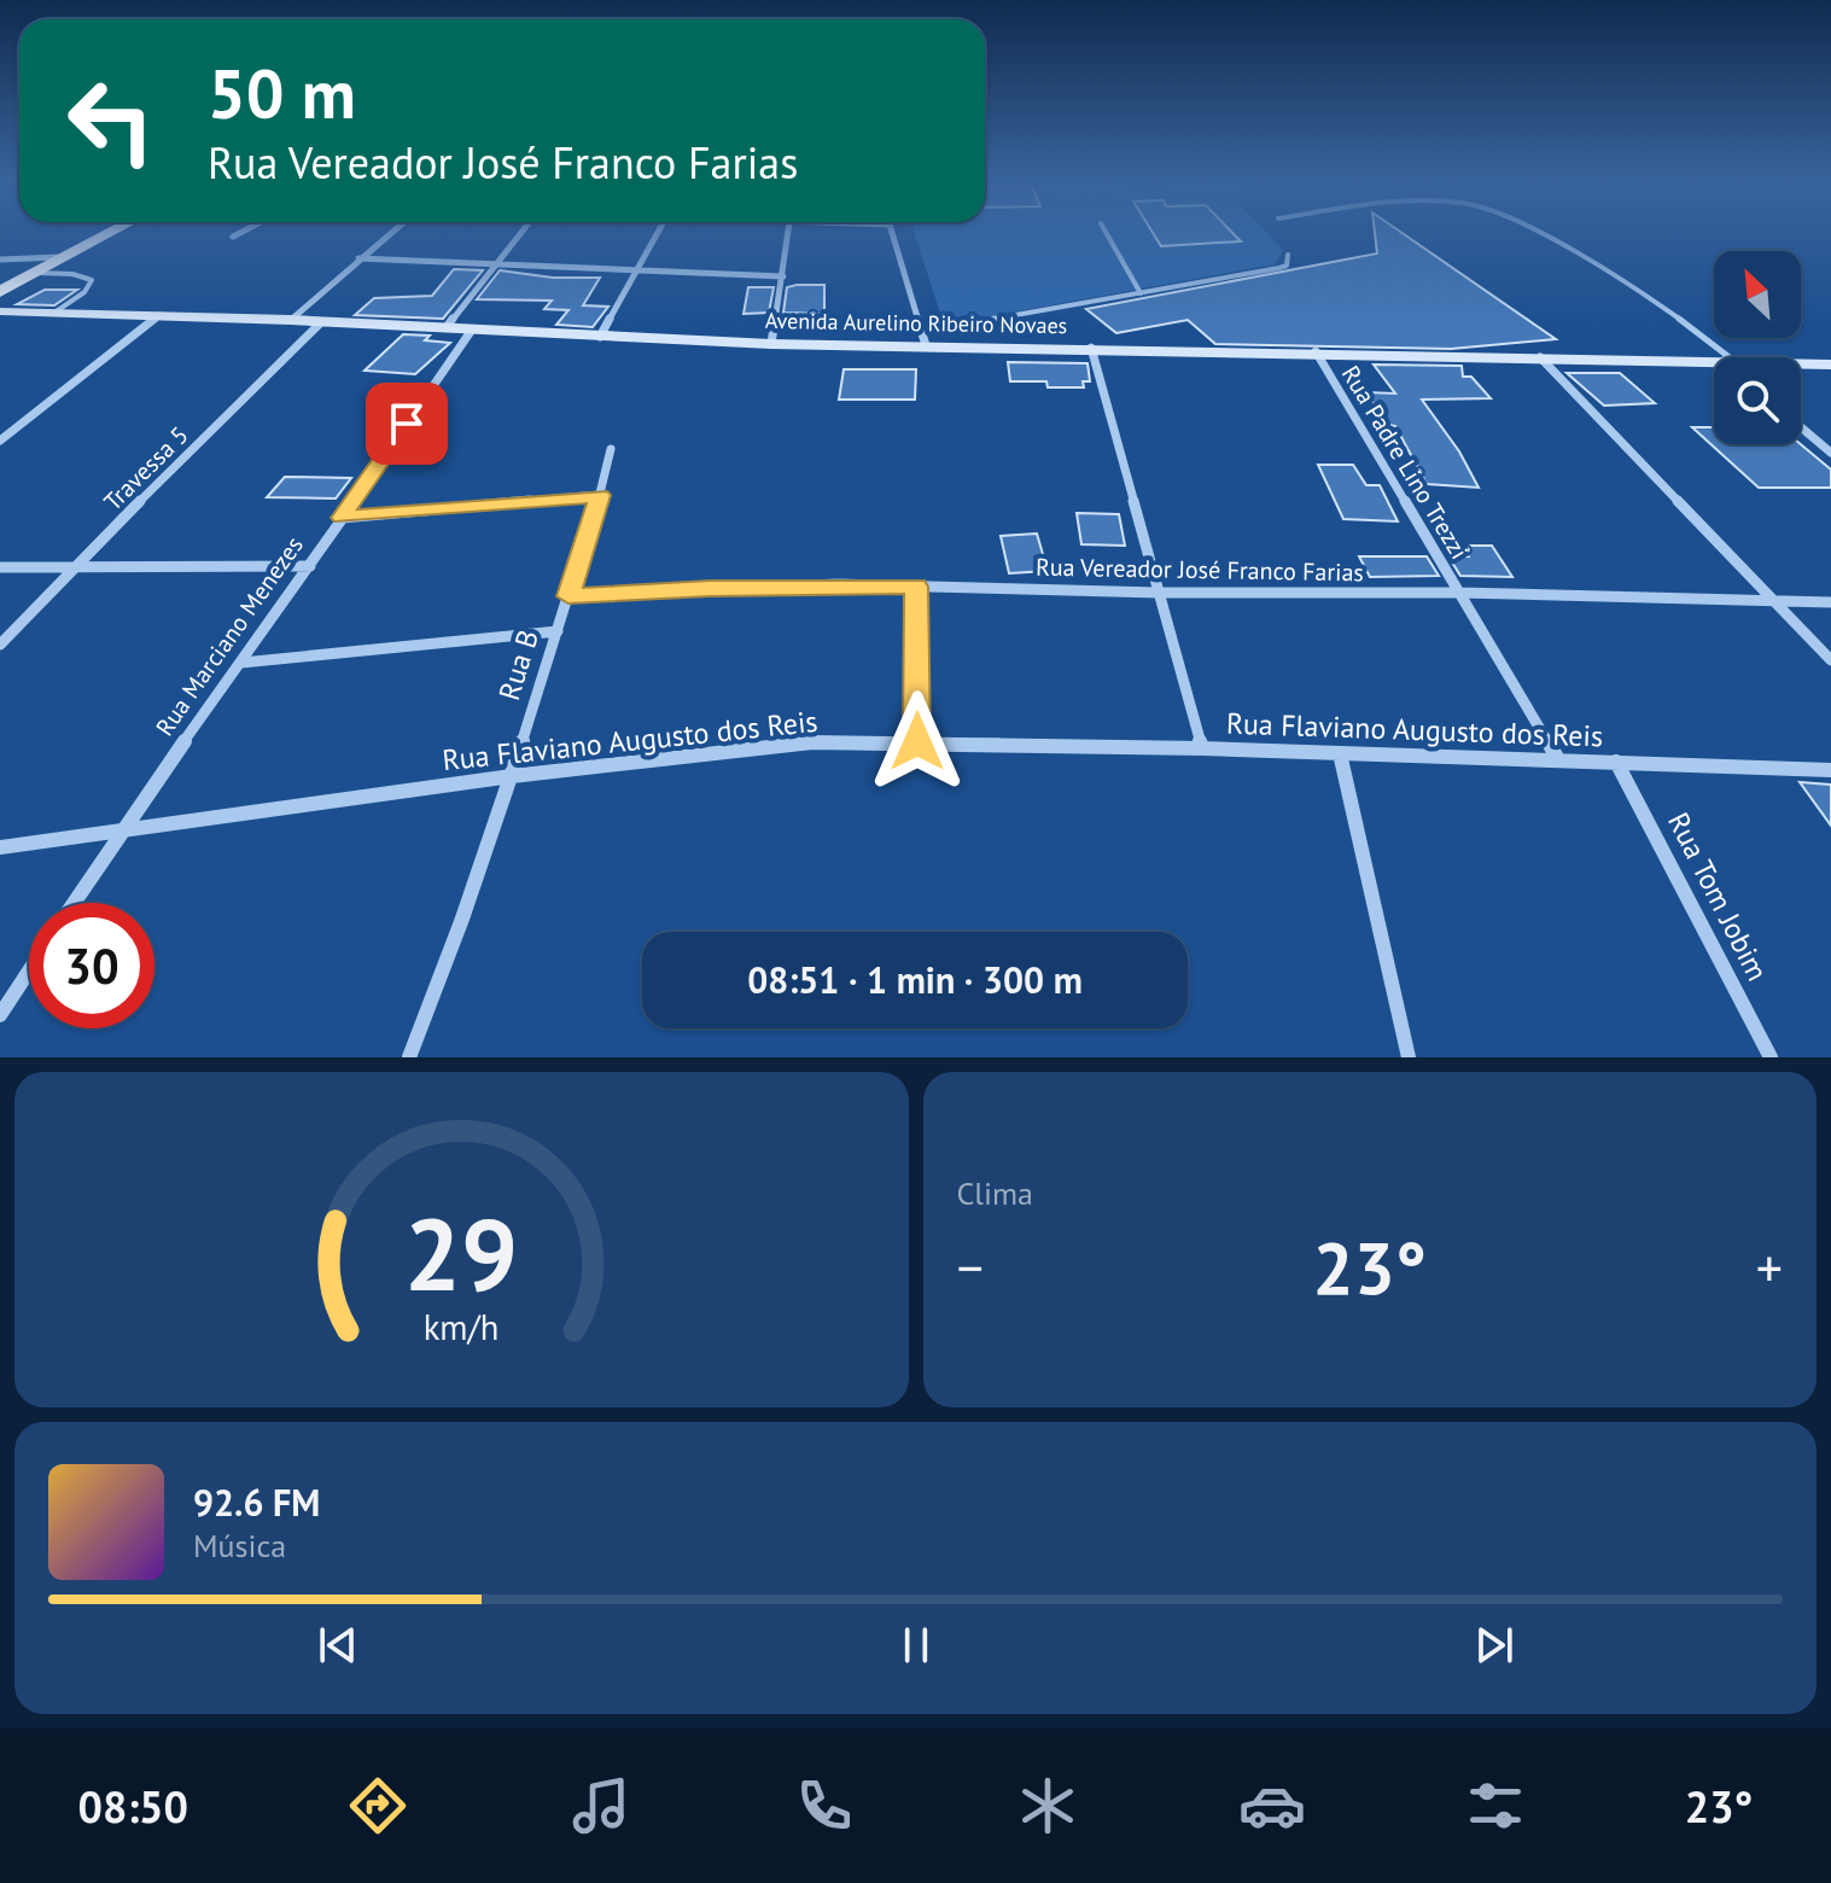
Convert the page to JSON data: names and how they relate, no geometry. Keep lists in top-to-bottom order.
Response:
{
  "streets": {
    "street": [
      "Avenida Aurelino Ribeiro Novaes",
      "Rua Padre Lino Trezzi",
      "Travessa 5",
      "Rua Vereador José Franco Farias",
      "Rua Marciano Menezes",
      "Rua B",
      "Rua Flaviano Augusto dos Reis",
      "Rua Tom Jobim"
    ]
  },
  "crossings": [
    ["Avenida Aurelino Ribeiro Novaes", "Rua Padre Lino Trezzi"],
    ["Avenida Aurelino Ribeiro Novaes", "Travessa 5"],
    ["Avenida Aurelino Ribeiro Novaes", "Rua Marciano Menezes"],
    ["Rua Padre Lino Trezzi", "Rua Vereador José Franco Farias"],
    ["Rua Padre Lino Trezzi", "Rua Flaviano Augusto dos Reis"],
    ["Rua Vereador José Franco Farias", "Rua B"],
    ["Rua Marciano Menezes", "Rua Flaviano Augusto dos Reis"],
    ["Rua B", "Rua Flaviano Augusto dos Reis"],
    ["Rua Flaviano Augusto dos Reis", "Rua Tom Jobim"]
  ],
  "north": "top left",
  "page": {
    "turn": ["50 m", "Rua Vereador José Franco Farias"],
    "limit": "30",
    "trip": "08:51 · 1 min · 300 m",
    "tile": "Clima",
    "heat": ["−", "23°", "+"],
    "song": ["92.6 FM", "Música"],
    "tabs": ["08:50", "23°"],
    "gauge": ["29", "km/h"]
  }
}
